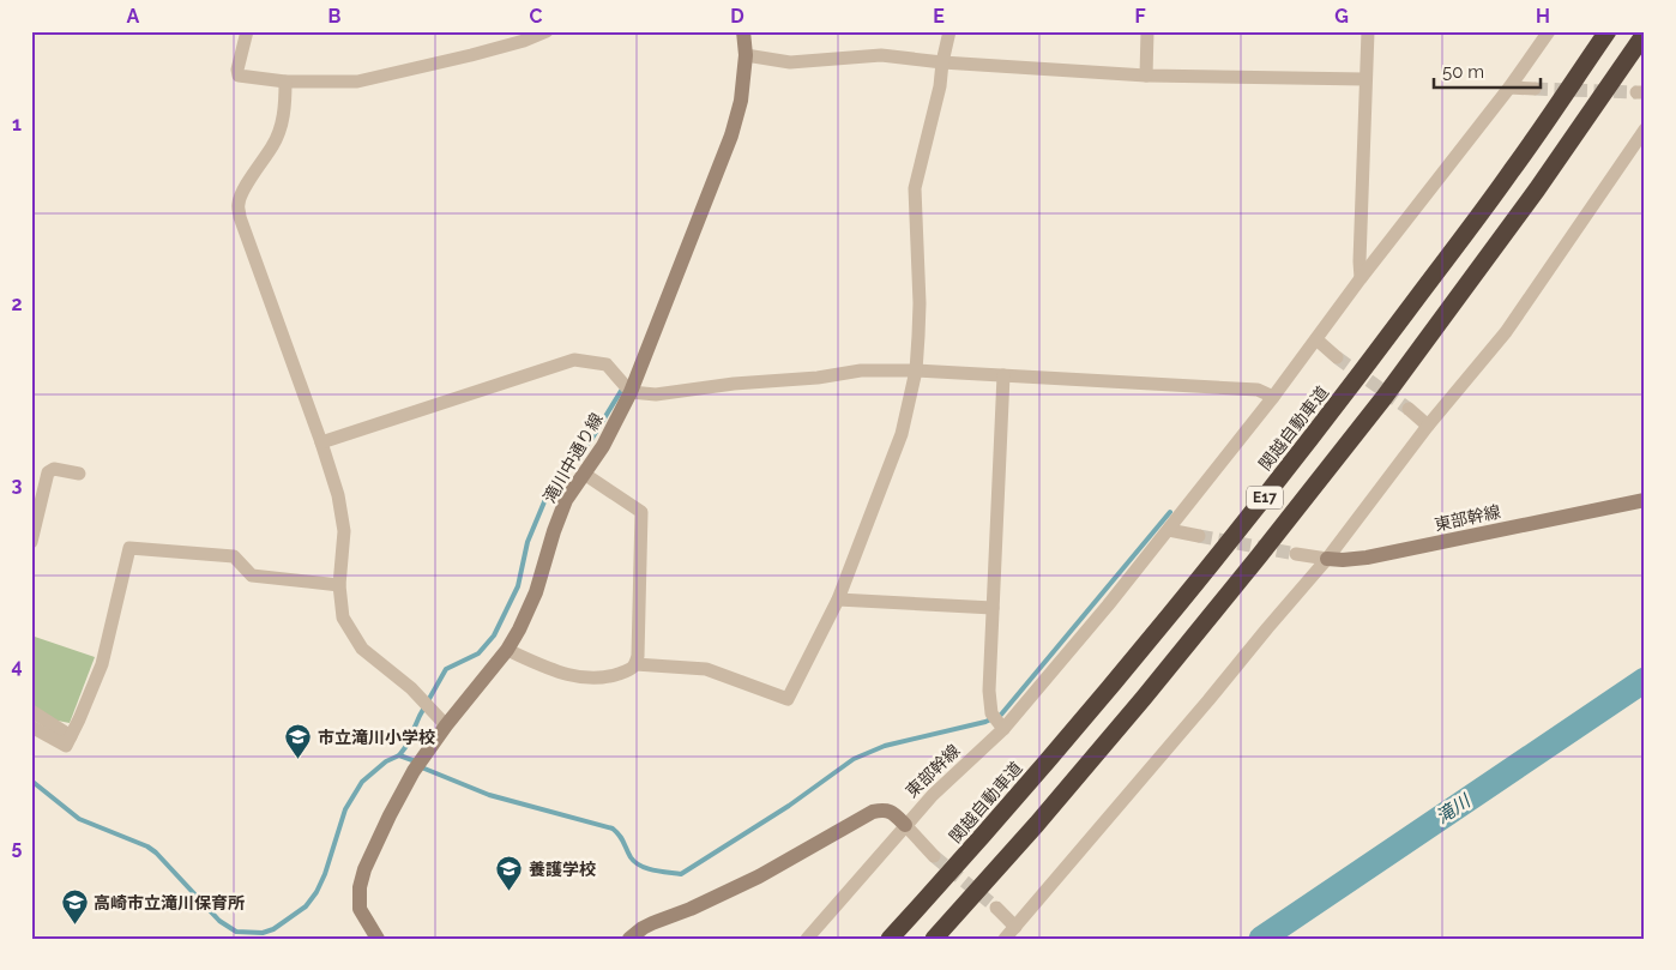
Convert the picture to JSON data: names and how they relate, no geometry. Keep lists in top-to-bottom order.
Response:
{
  "streets": {
    "highway": ["関越自動車道", "E17"],
    "street": ["滝川中通り線", "東部幹線"]
  },
  "water": ["滝川"],
  "places": {
    "school or university": ["市立滝川小学校", "養護学校", "高崎市立滝川保育所"]
  },
  "scale_bar": "50 m",
  "grid": {
    "columns": [
      "A",
      "B",
      "C",
      "D",
      "E",
      "F",
      "G",
      "H"
    ],
    "rows": [
      "1",
      "2",
      "3",
      "4",
      "5"
    ]
  }
}
